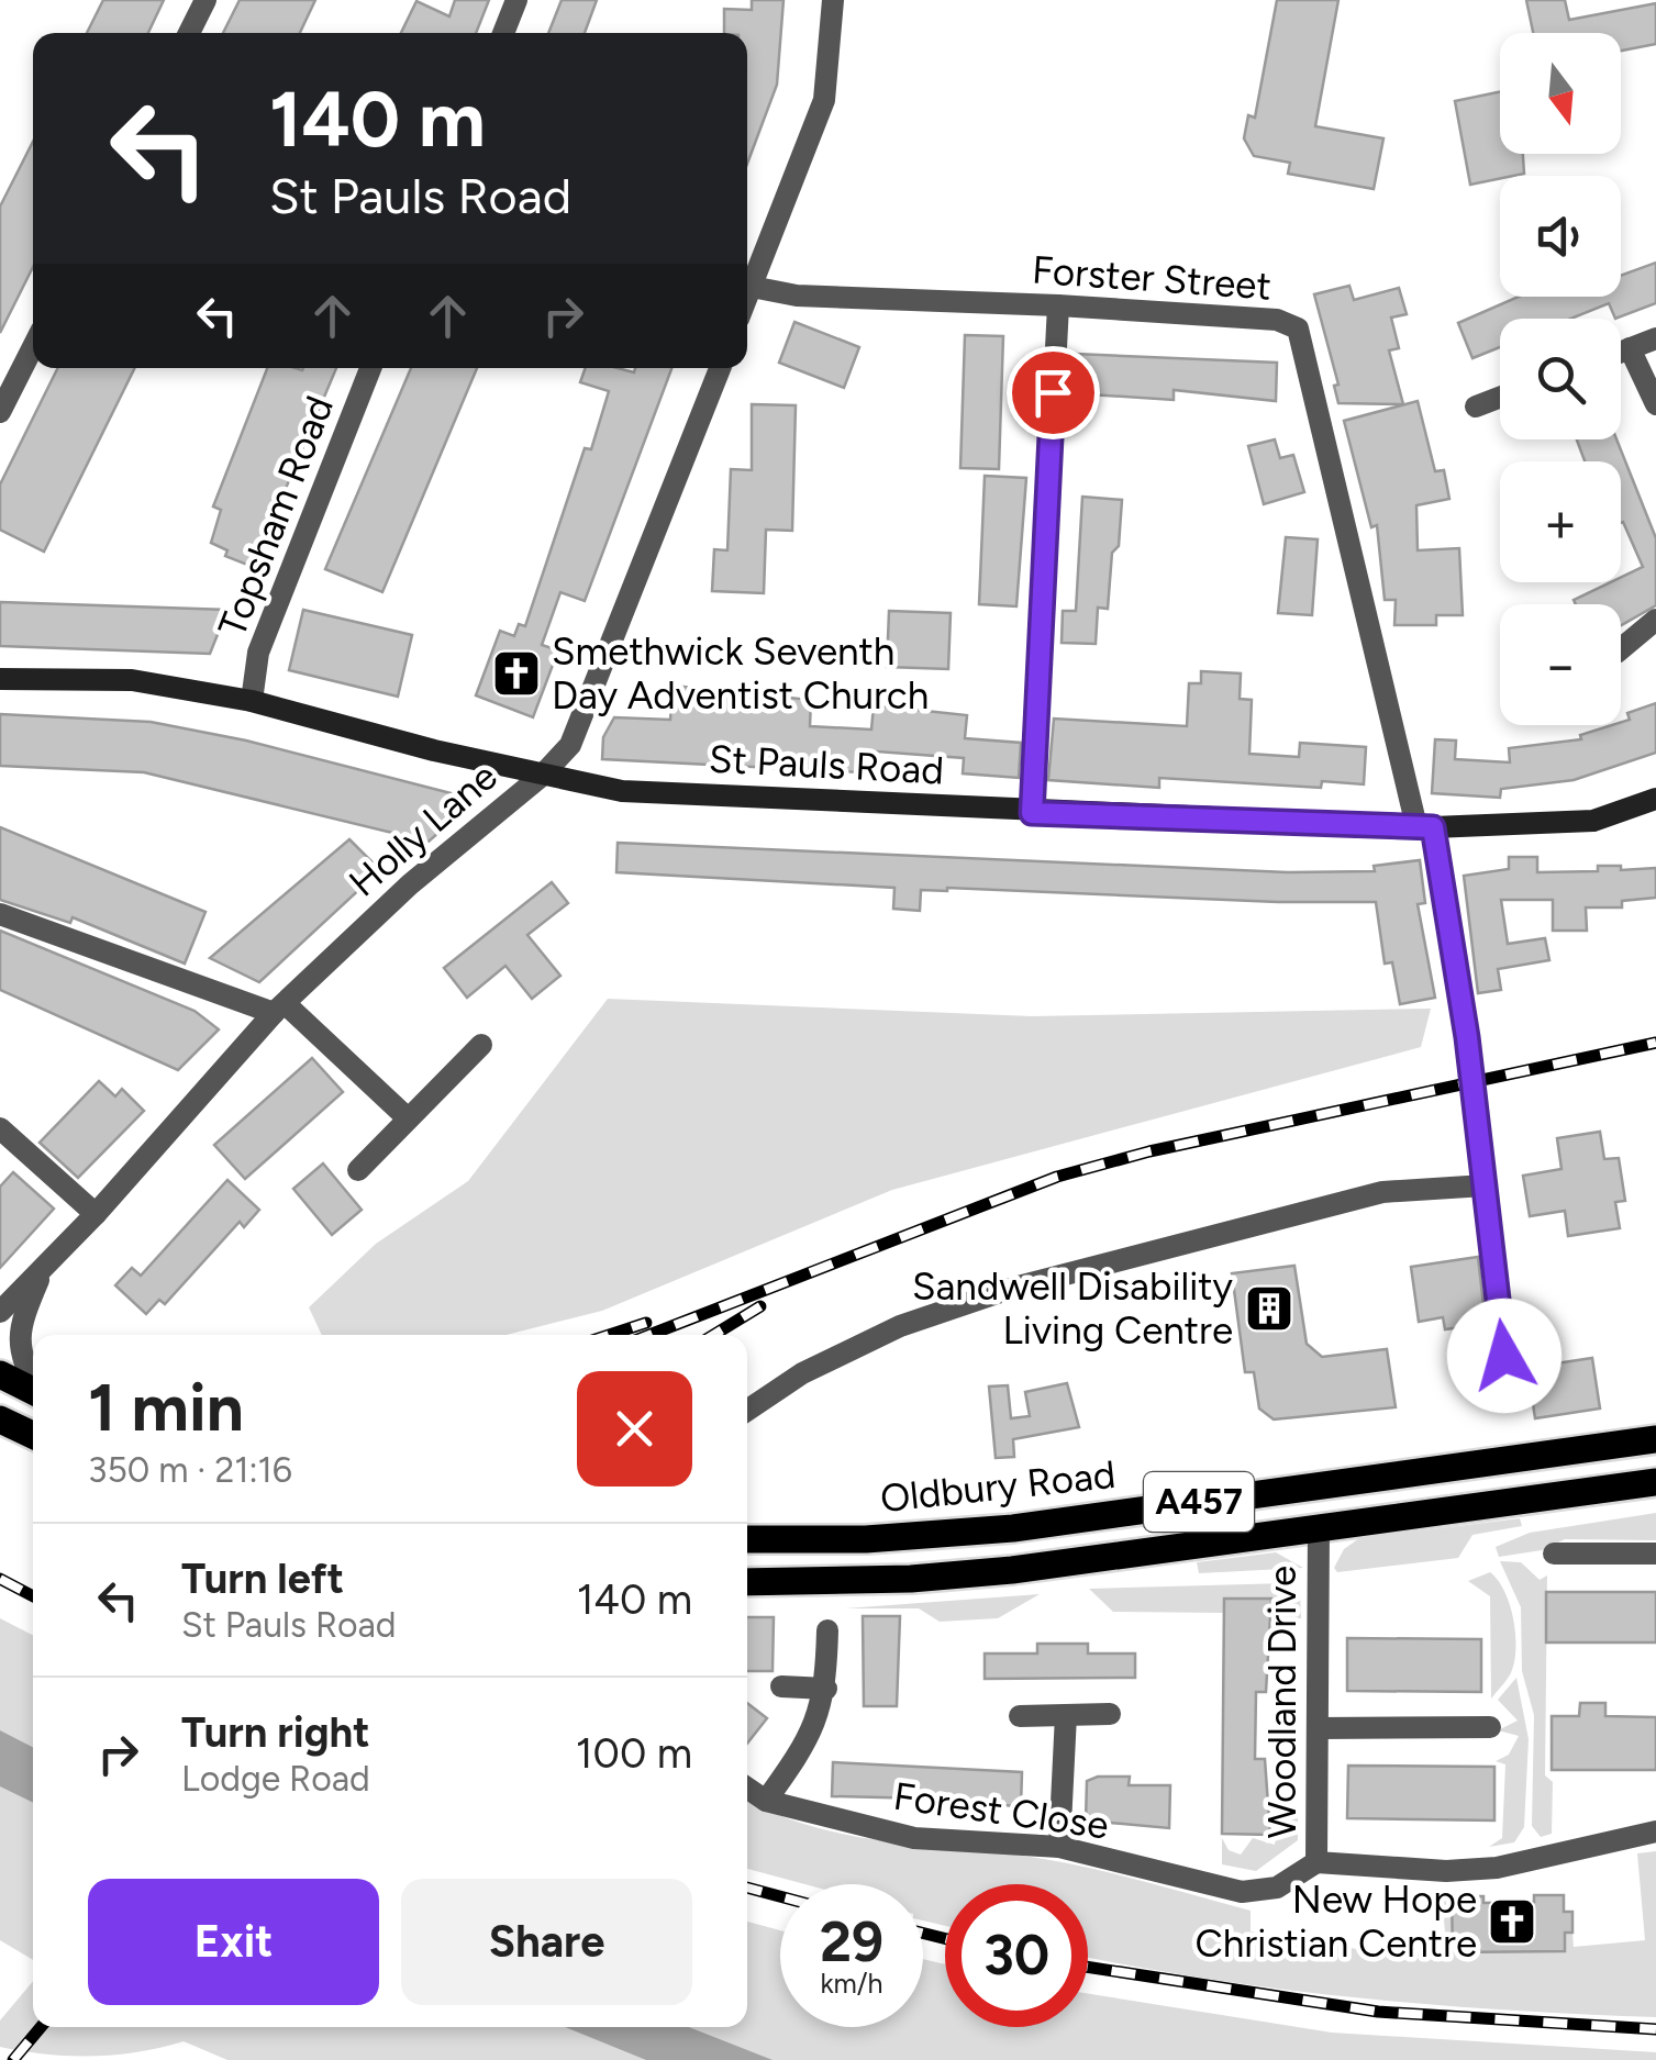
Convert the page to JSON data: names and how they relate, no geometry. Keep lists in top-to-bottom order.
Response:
{
  "streets": {
    "main road": ["St Pauls Road", "Oldbury Road", "A457"],
    "street": [
      "Forster Street",
      "Topsham Road",
      "Holly Lane",
      "Woodland Drive",
      "Forest Close"
    ]
  },
  "crossings": [
    ["Forster Street", "St Pauls Road"],
    ["Topsham Road", "St Pauls Road"],
    ["St Pauls Road", "Holly Lane"],
    ["Oldbury Road", "Woodland Drive"],
    ["Woodland Drive", "Forest Close"]
  ],
  "places": {
    "church": ["Smethwick Seventh Day Adventist Church", "New Hope Christian Centre"],
    "building": ["Sandwell Disability Living Centre"]
  },
  "north": "bottom",
  "page": {
    "map_buttons": ["+", "−"],
    "turn": ["140 m", "St Pauls Road"],
    "heading": ["1 min", "350 m · 21:16"],
    "list": [
      {
        "name": "Turn left",
        "note": "St Pauls Road",
        "value": "140 m"
      },
      {
        "name": "Turn right",
        "note": "Lodge Road",
        "value": "100 m"
      }
    ],
    "buttons": ["Exit", "Share"],
    "speed": "29 km/h",
    "limit": "30"
  }
}
